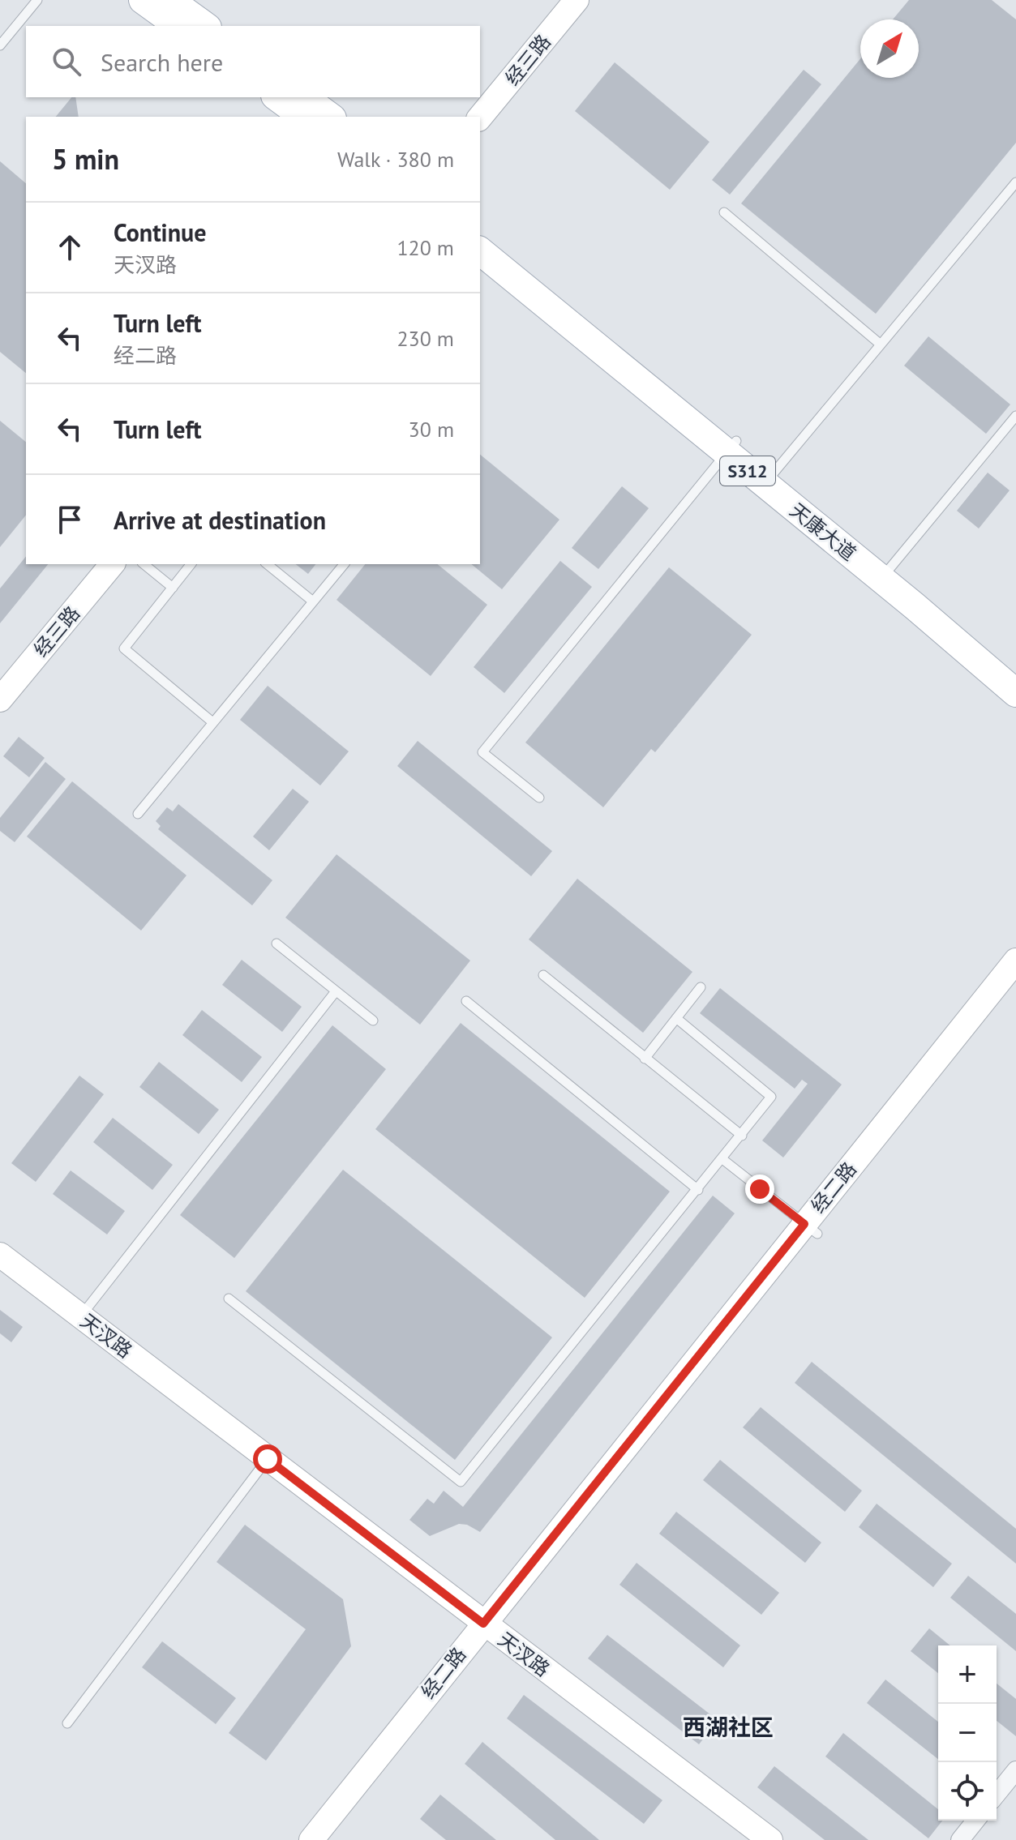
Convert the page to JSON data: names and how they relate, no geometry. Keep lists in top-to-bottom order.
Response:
{
  "streets": {
    "main road": ["S312", "天康大道"],
    "street": ["经三路", "经二路", "天汊路"]
  },
  "crossings": [
    ["经二路", "天汊路"]
  ],
  "districts": ["西湖社区"],
  "north": "top right",
  "page": {
    "search": "Search here",
    "heading": ["5 min", "Walk · 380 m"],
    "list": [
      ["Continue", "天汊路", "120 m"],
      ["Turn left", "经二路", "230 m"],
      ["Turn left", "30 m"],
      "Arrive at destination"
    ],
    "map_buttons": ["+", "−"]
  }
}
